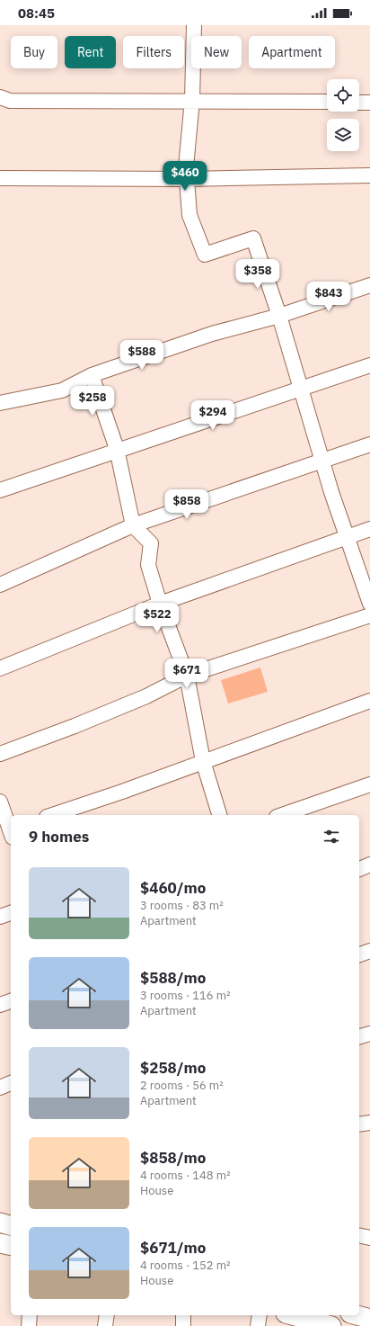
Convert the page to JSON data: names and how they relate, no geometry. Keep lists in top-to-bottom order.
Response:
{
  "page": {
    "status": "08:45",
    "chip": [
      "Buy",
      "Rent",
      "Filters",
      "New",
      "Apartment"
    ],
    "price": [
      "$460",
      "$358",
      "$843",
      "$588",
      "$258",
      "$294",
      "$858",
      "$522",
      "$671"
    ],
    "heading": "9 homes",
    "list": [
      {
        "name": "$460/mo",
        "note": "3 rooms · 83 m² · Apartment"
      },
      {
        "name": "$588/mo",
        "note": "3 rooms · 116 m² · Apartment"
      },
      {
        "name": "$258/mo",
        "note": "2 rooms · 56 m² · Apartment"
      },
      {
        "name": "$858/mo",
        "note": "4 rooms · 148 m² · House"
      },
      {
        "name": "$671/mo",
        "note": "4 rooms · 152 m² · House"
      }
    ]
  }
}
